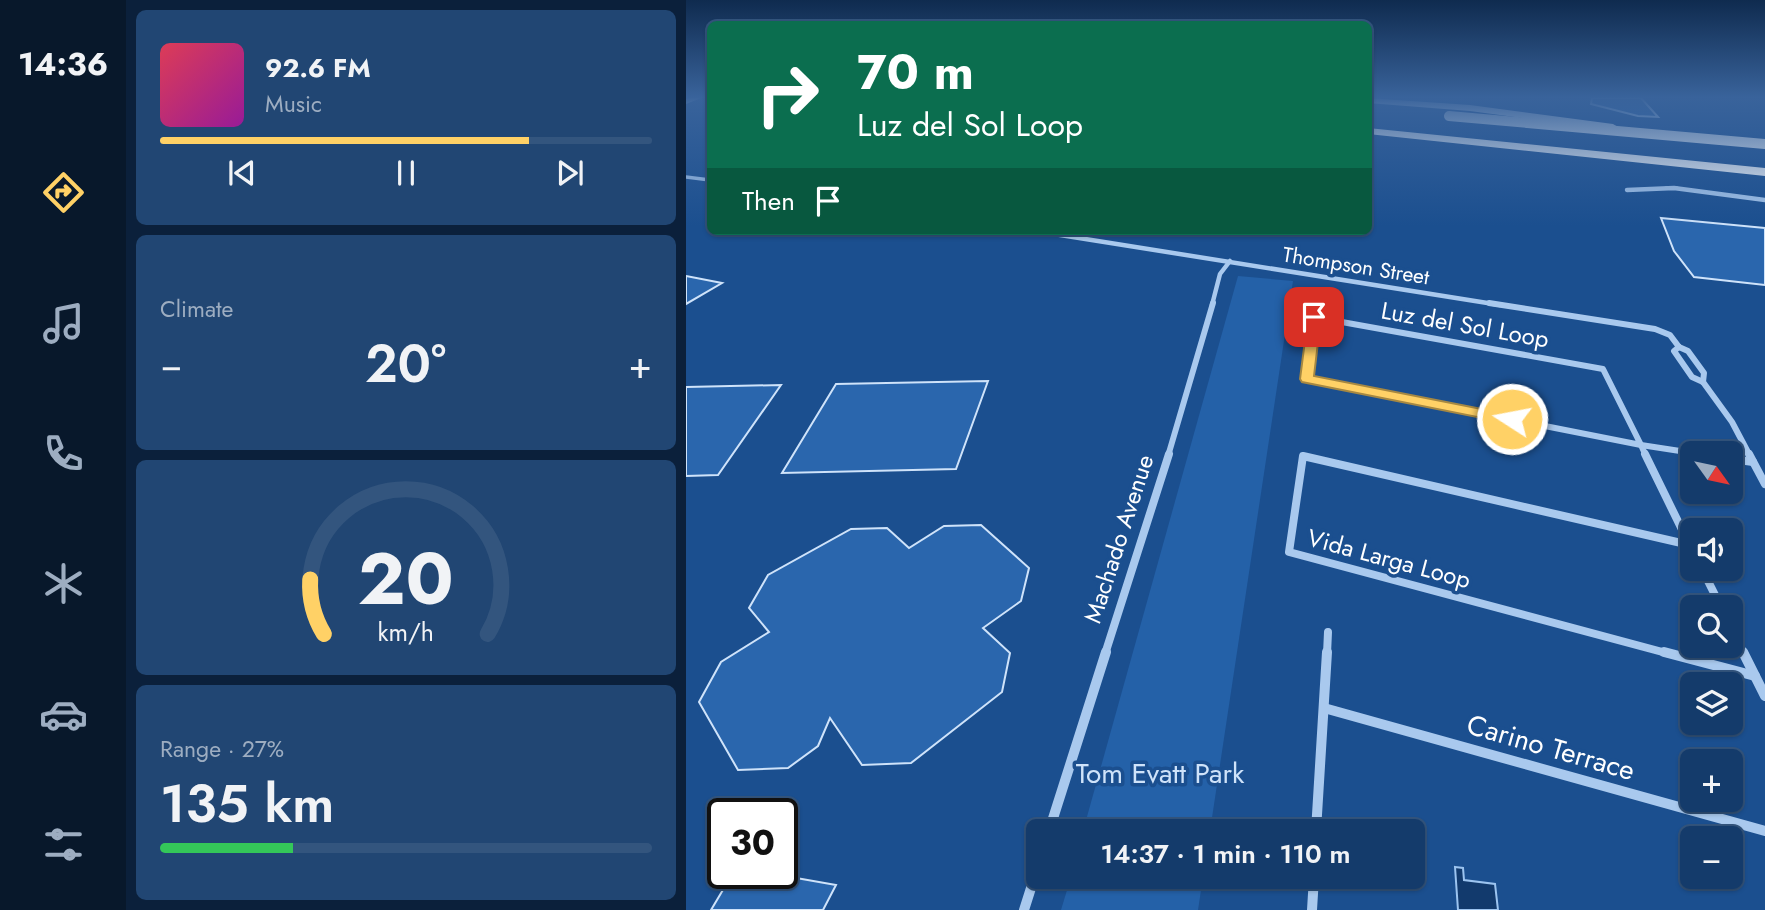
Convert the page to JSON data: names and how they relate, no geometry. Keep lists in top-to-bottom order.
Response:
{
  "streets": {
    "street": [
      "Thompson Street",
      "Luz del Sol Loop",
      "Machado Avenue",
      "Vida Larga Loop",
      "Carino Terrace"
    ]
  },
  "crossings": [
    ["Thompson Street", "Machado Avenue"]
  ],
  "parks": ["Tom Evatt Park"],
  "north": "bottom right",
  "page": {
    "tabs": "14:36",
    "turn": ["70 m", "Luz del Sol Loop"],
    "song": ["92.6 FM", "Music"],
    "then": "Then",
    "tile": [
      "Climate",
      ["Range · 27%", "135 km"]
    ],
    "heat": ["−", "20°", "+"],
    "map_buttons": ["+", "−"],
    "limit": "30",
    "trip": "14:37 · 1 min · 110 m",
    "gauge": ["20", "km/h"]
  }
}
